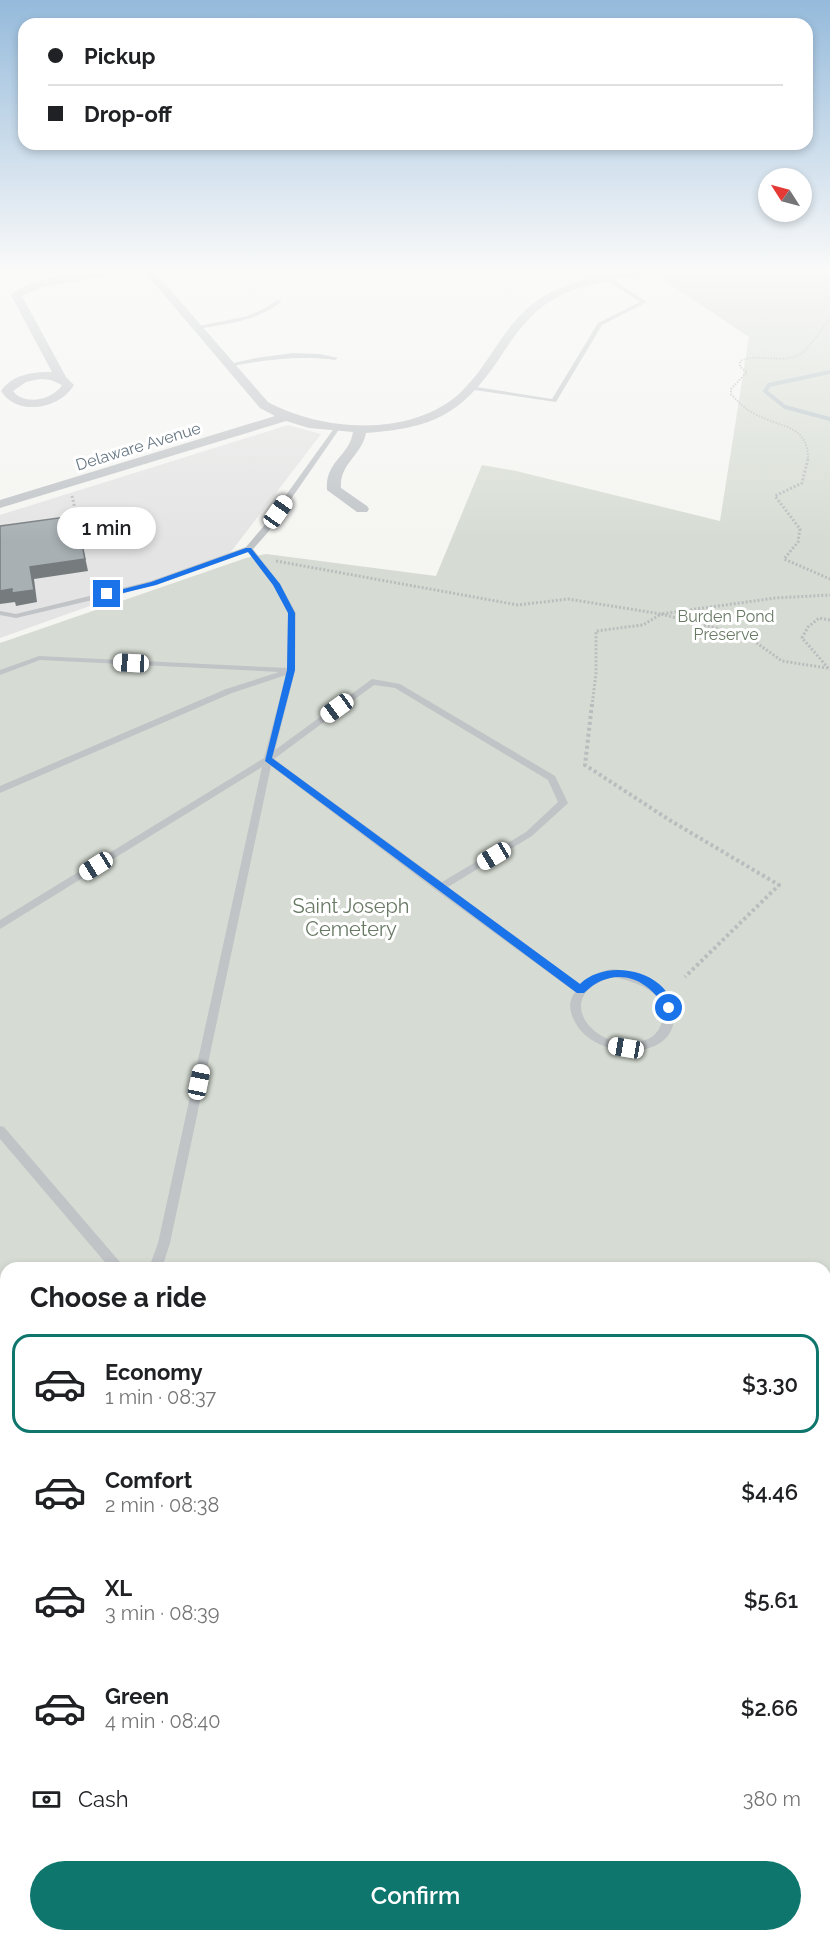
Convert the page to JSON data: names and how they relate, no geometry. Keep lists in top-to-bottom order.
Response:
{
  "streets": {
    "street": ["Delaware Avenue"]
  },
  "parks": ["Burden Pond Preserve", "Saint Joseph Cemetery"],
  "north": "top left",
  "page": {
    "banner": ["Pickup", "Drop-off"],
    "bubble": "1 min",
    "heading": "Choose a ride",
    "list": [
      {
        "name": "Economy",
        "note": "1 min · 08:37",
        "value": "$3.30"
      },
      {
        "name": "Comfort",
        "note": "2 min · 08:38",
        "value": "$4.46"
      },
      {
        "name": "XL",
        "note": "3 min · 08:39",
        "value": "$5.61"
      },
      {
        "name": "Green",
        "note": "4 min · 08:40",
        "value": "$2.66"
      }
    ],
    "pay": ["Cash", "380 m"],
    "buttons": "Confirm"
  }
}
